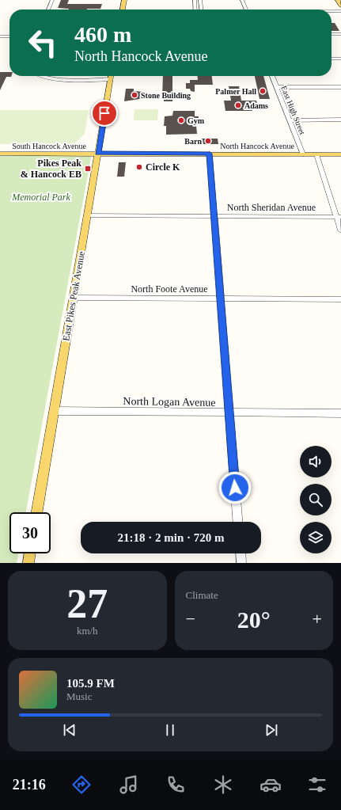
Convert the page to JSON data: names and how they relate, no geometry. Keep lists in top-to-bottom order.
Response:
{
  "streets": {
    "main road": ["South Hancock Avenue", "North Hancock Avenue", "East Pikes Peak Avenue"],
    "street": [
      "East High Street",
      "North Sheridan Avenue",
      "North Foote Avenue",
      "North Logan Avenue"
    ]
  },
  "crossings": [
    ["East High Street", "North Hancock Avenue"],
    ["South Hancock Avenue", "North Hancock Avenue"],
    ["South Hancock Avenue", "East Pikes Peak Avenue"],
    ["North Hancock Avenue", "East Pikes Peak Avenue"],
    ["North Sheridan Avenue", "East Pikes Peak Avenue"],
    ["North Foote Avenue", "East Pikes Peak Avenue"],
    ["East Pikes Peak Avenue", "North Logan Avenue"]
  ],
  "parks": ["Memorial Park"],
  "places": {
    "other": [
      "Palmer Hall",
      "Stone Building",
      "Adams",
      "Gym",
      "Barn",
      "Circle K"
    ],
    "transit": ["Pikes Peak & Hancock EB"]
  },
  "page": {
    "turn": ["460 m", "North Hancock Avenue"],
    "limit": "30",
    "trip": "21:18 · 2 min · 720 m",
    "tile": [
      ["27", "km/h"],
      "Climate"
    ],
    "heat": ["−", "20°", "+"],
    "song": ["105.9 FM", "Music"],
    "tabs": "21:16"
  }
}
